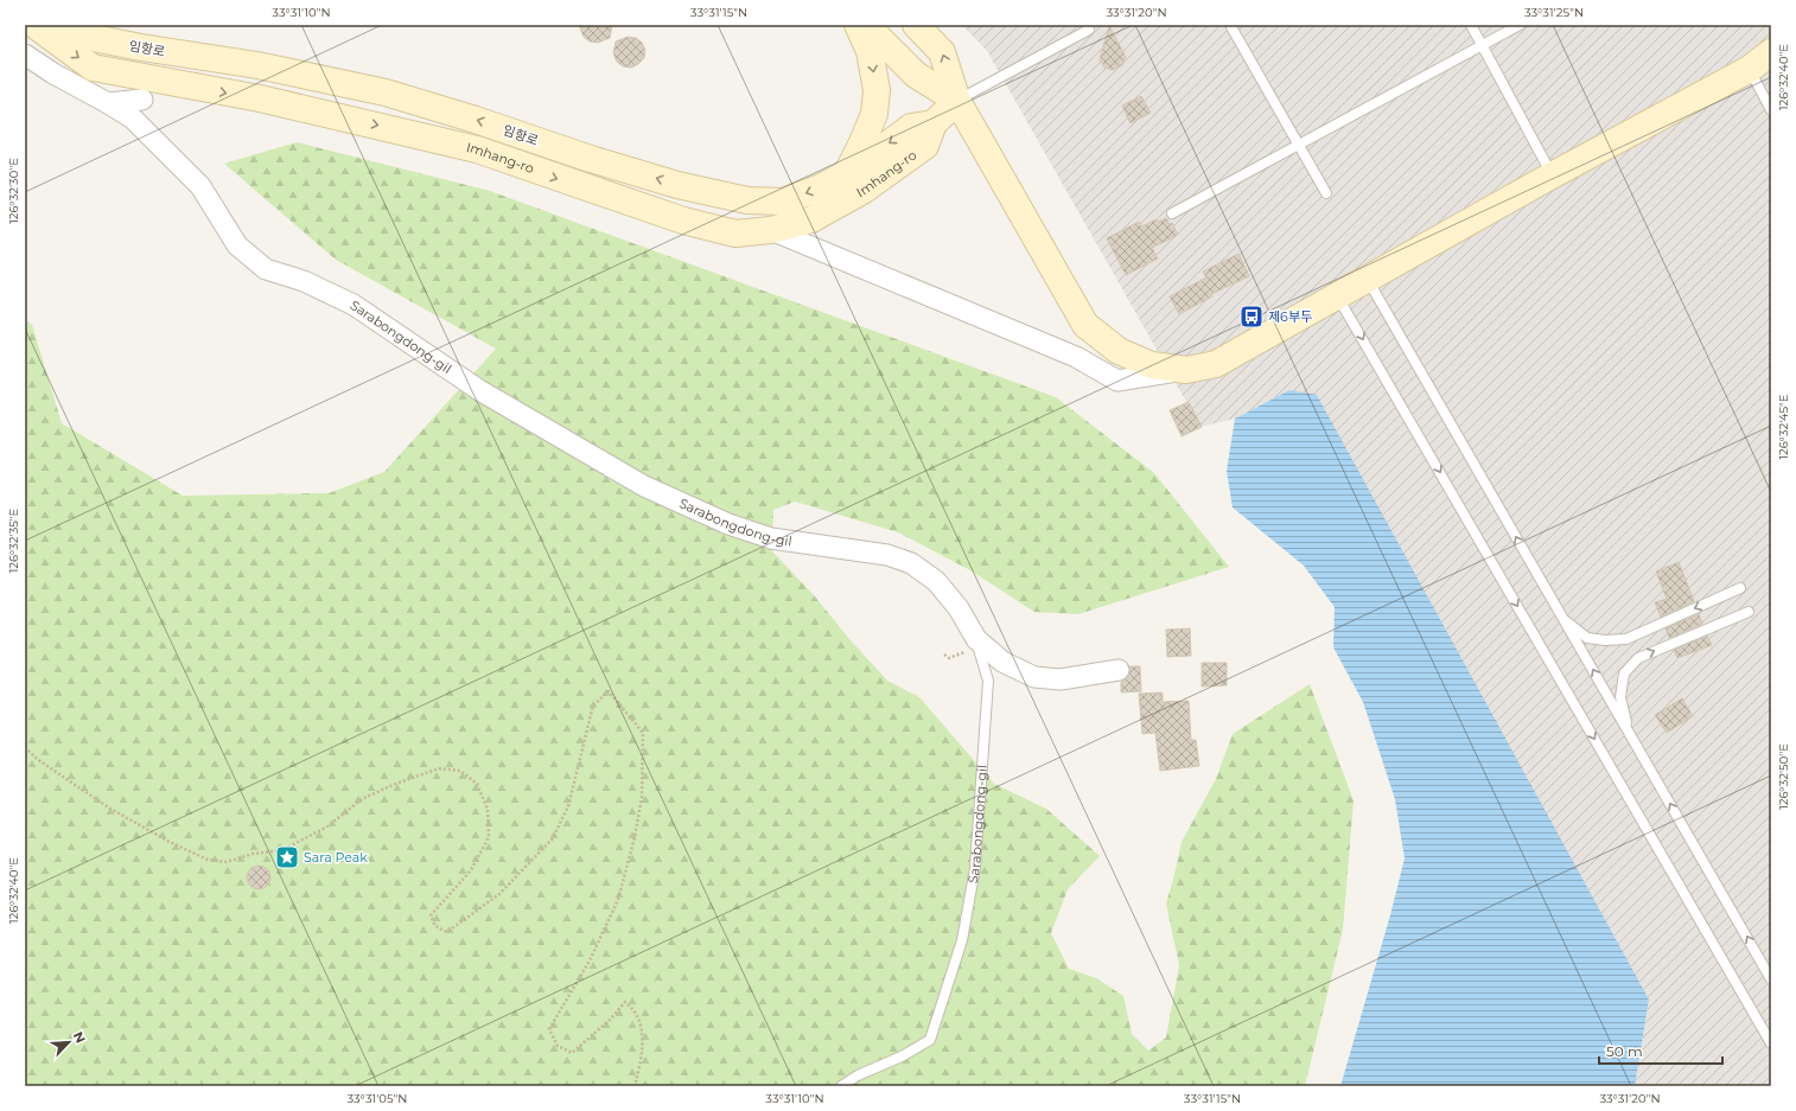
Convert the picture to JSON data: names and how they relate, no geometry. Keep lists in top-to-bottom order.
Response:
{
  "streets": {
    "main road": ["임항로", "Imhang-ro"],
    "street": ["Sarabongdong-gil"]
  },
  "crossings": [
    ["임항로", "Imhang-ro"]
  ],
  "one_way": ["임항로"],
  "places": {
    "bus stop": ["제6부두"],
    "place": ["Sara Peak"]
  },
  "scale_bar": "50 m",
  "north": "top right",
  "coordinates": [
    "33°31'10\"N",
    "33°31'15\"N",
    "33°31'20\"N",
    "33°31'25\"N",
    "126°32'40\"E",
    "126°32'30\"E",
    "126°32'45\"E",
    "126°32'35\"E",
    "126°32'50\"E",
    "33°31'05\"N"
  ]
}
